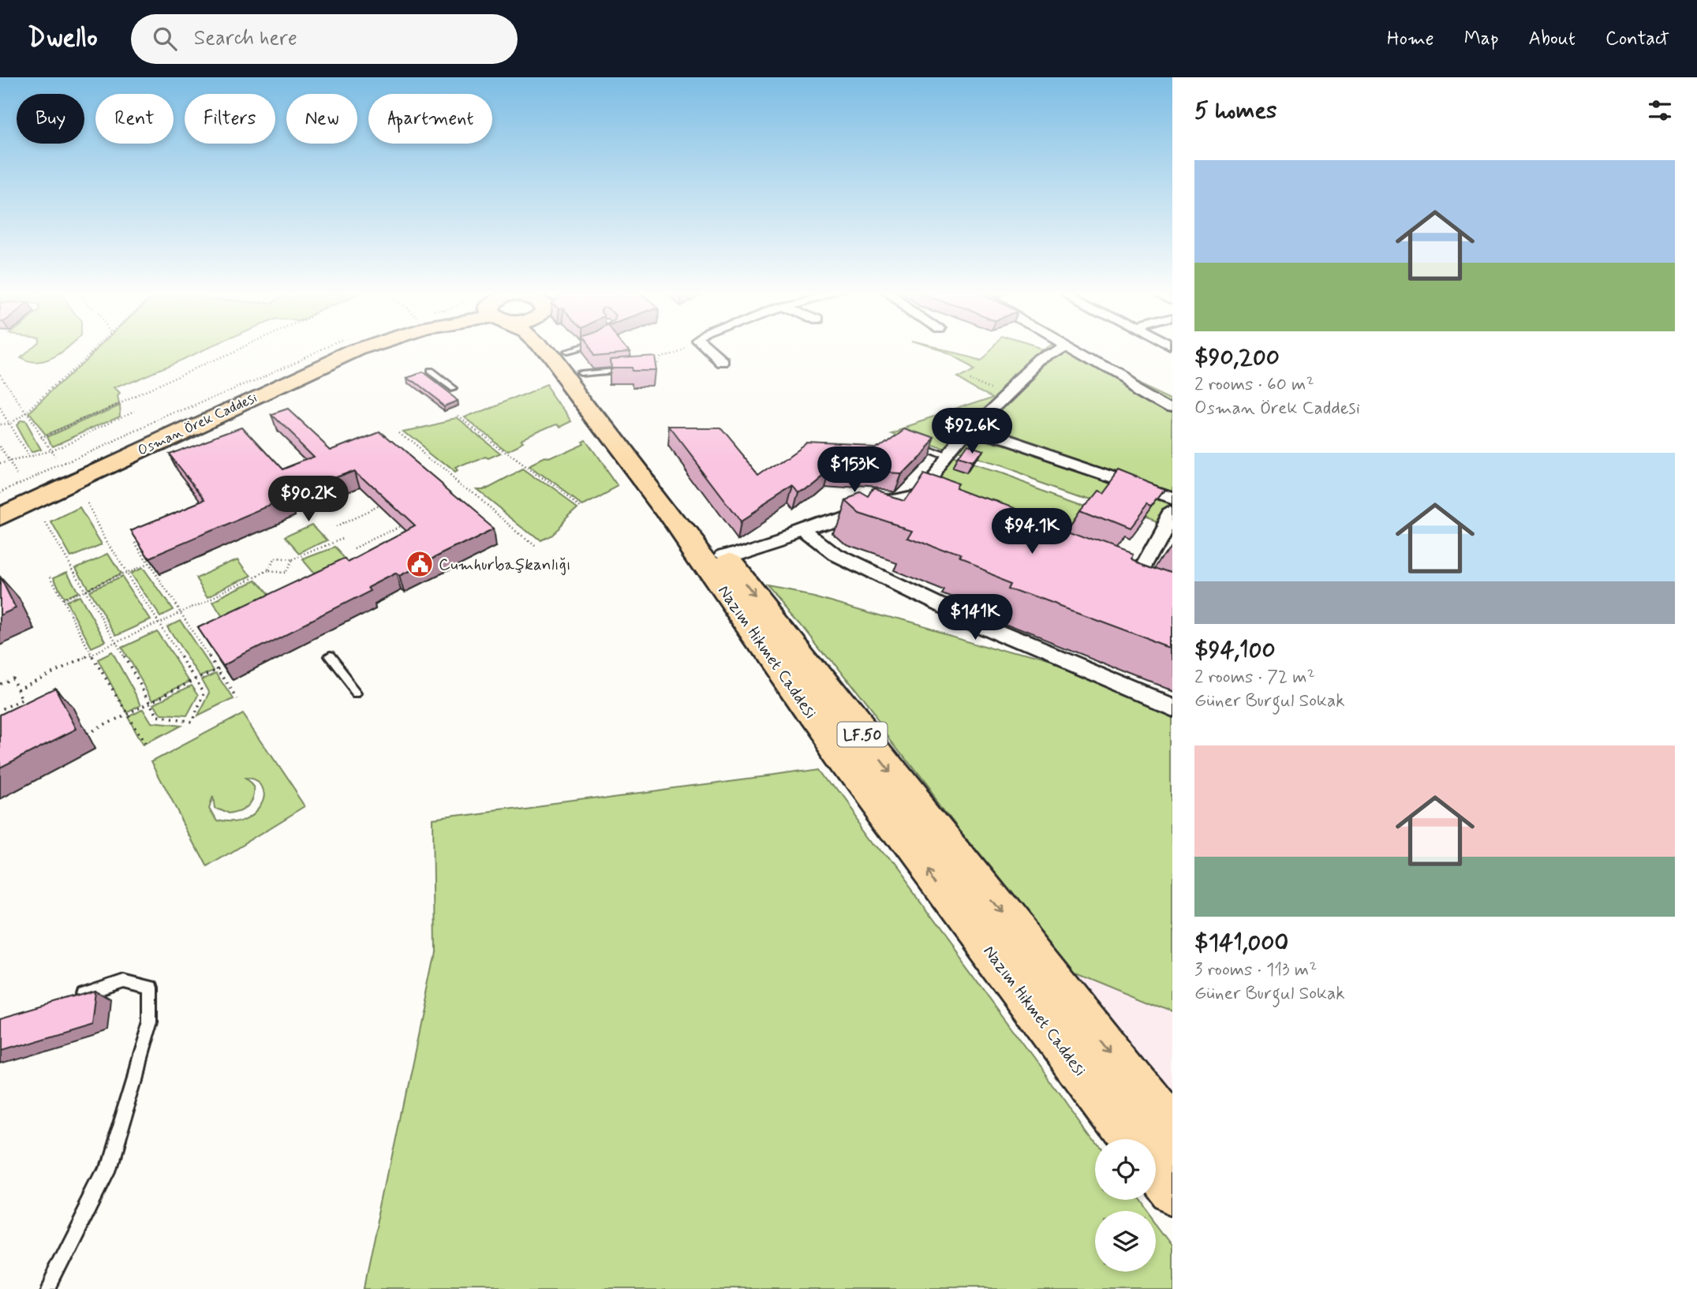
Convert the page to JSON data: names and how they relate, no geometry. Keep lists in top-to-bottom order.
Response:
{
  "streets": {
    "main road": ["Osman Örek Caddesi", "Nazım Hikmet Caddesi", "LF.50"]
  },
  "places": {
    "public building": ["Cumhurbaşkanlığı"]
  },
  "page": {
    "header": "Dwello",
    "search": "Search here",
    "nav": [
      "Home",
      "Map",
      "About",
      "Contact"
    ],
    "heading": "5 homes",
    "chip": [
      "Buy",
      "Rent",
      "Filters",
      "New",
      "Apartment"
    ],
    "list": [
      {
        "name": "$90,200",
        "note": "2 rooms · 60 m² · Osman Örek Caddesi"
      },
      {
        "name": "$94,100",
        "note": "2 rooms · 72 m² · Güner Burgul Sokak"
      },
      {
        "name": "$141,000",
        "note": "3 rooms · 113 m² · Güner Burgul Sokak"
      }
    ],
    "price": [
      "$92.6K",
      "$153K",
      "$90.2K",
      "$94.1K",
      "$141K"
    ]
  }
}
